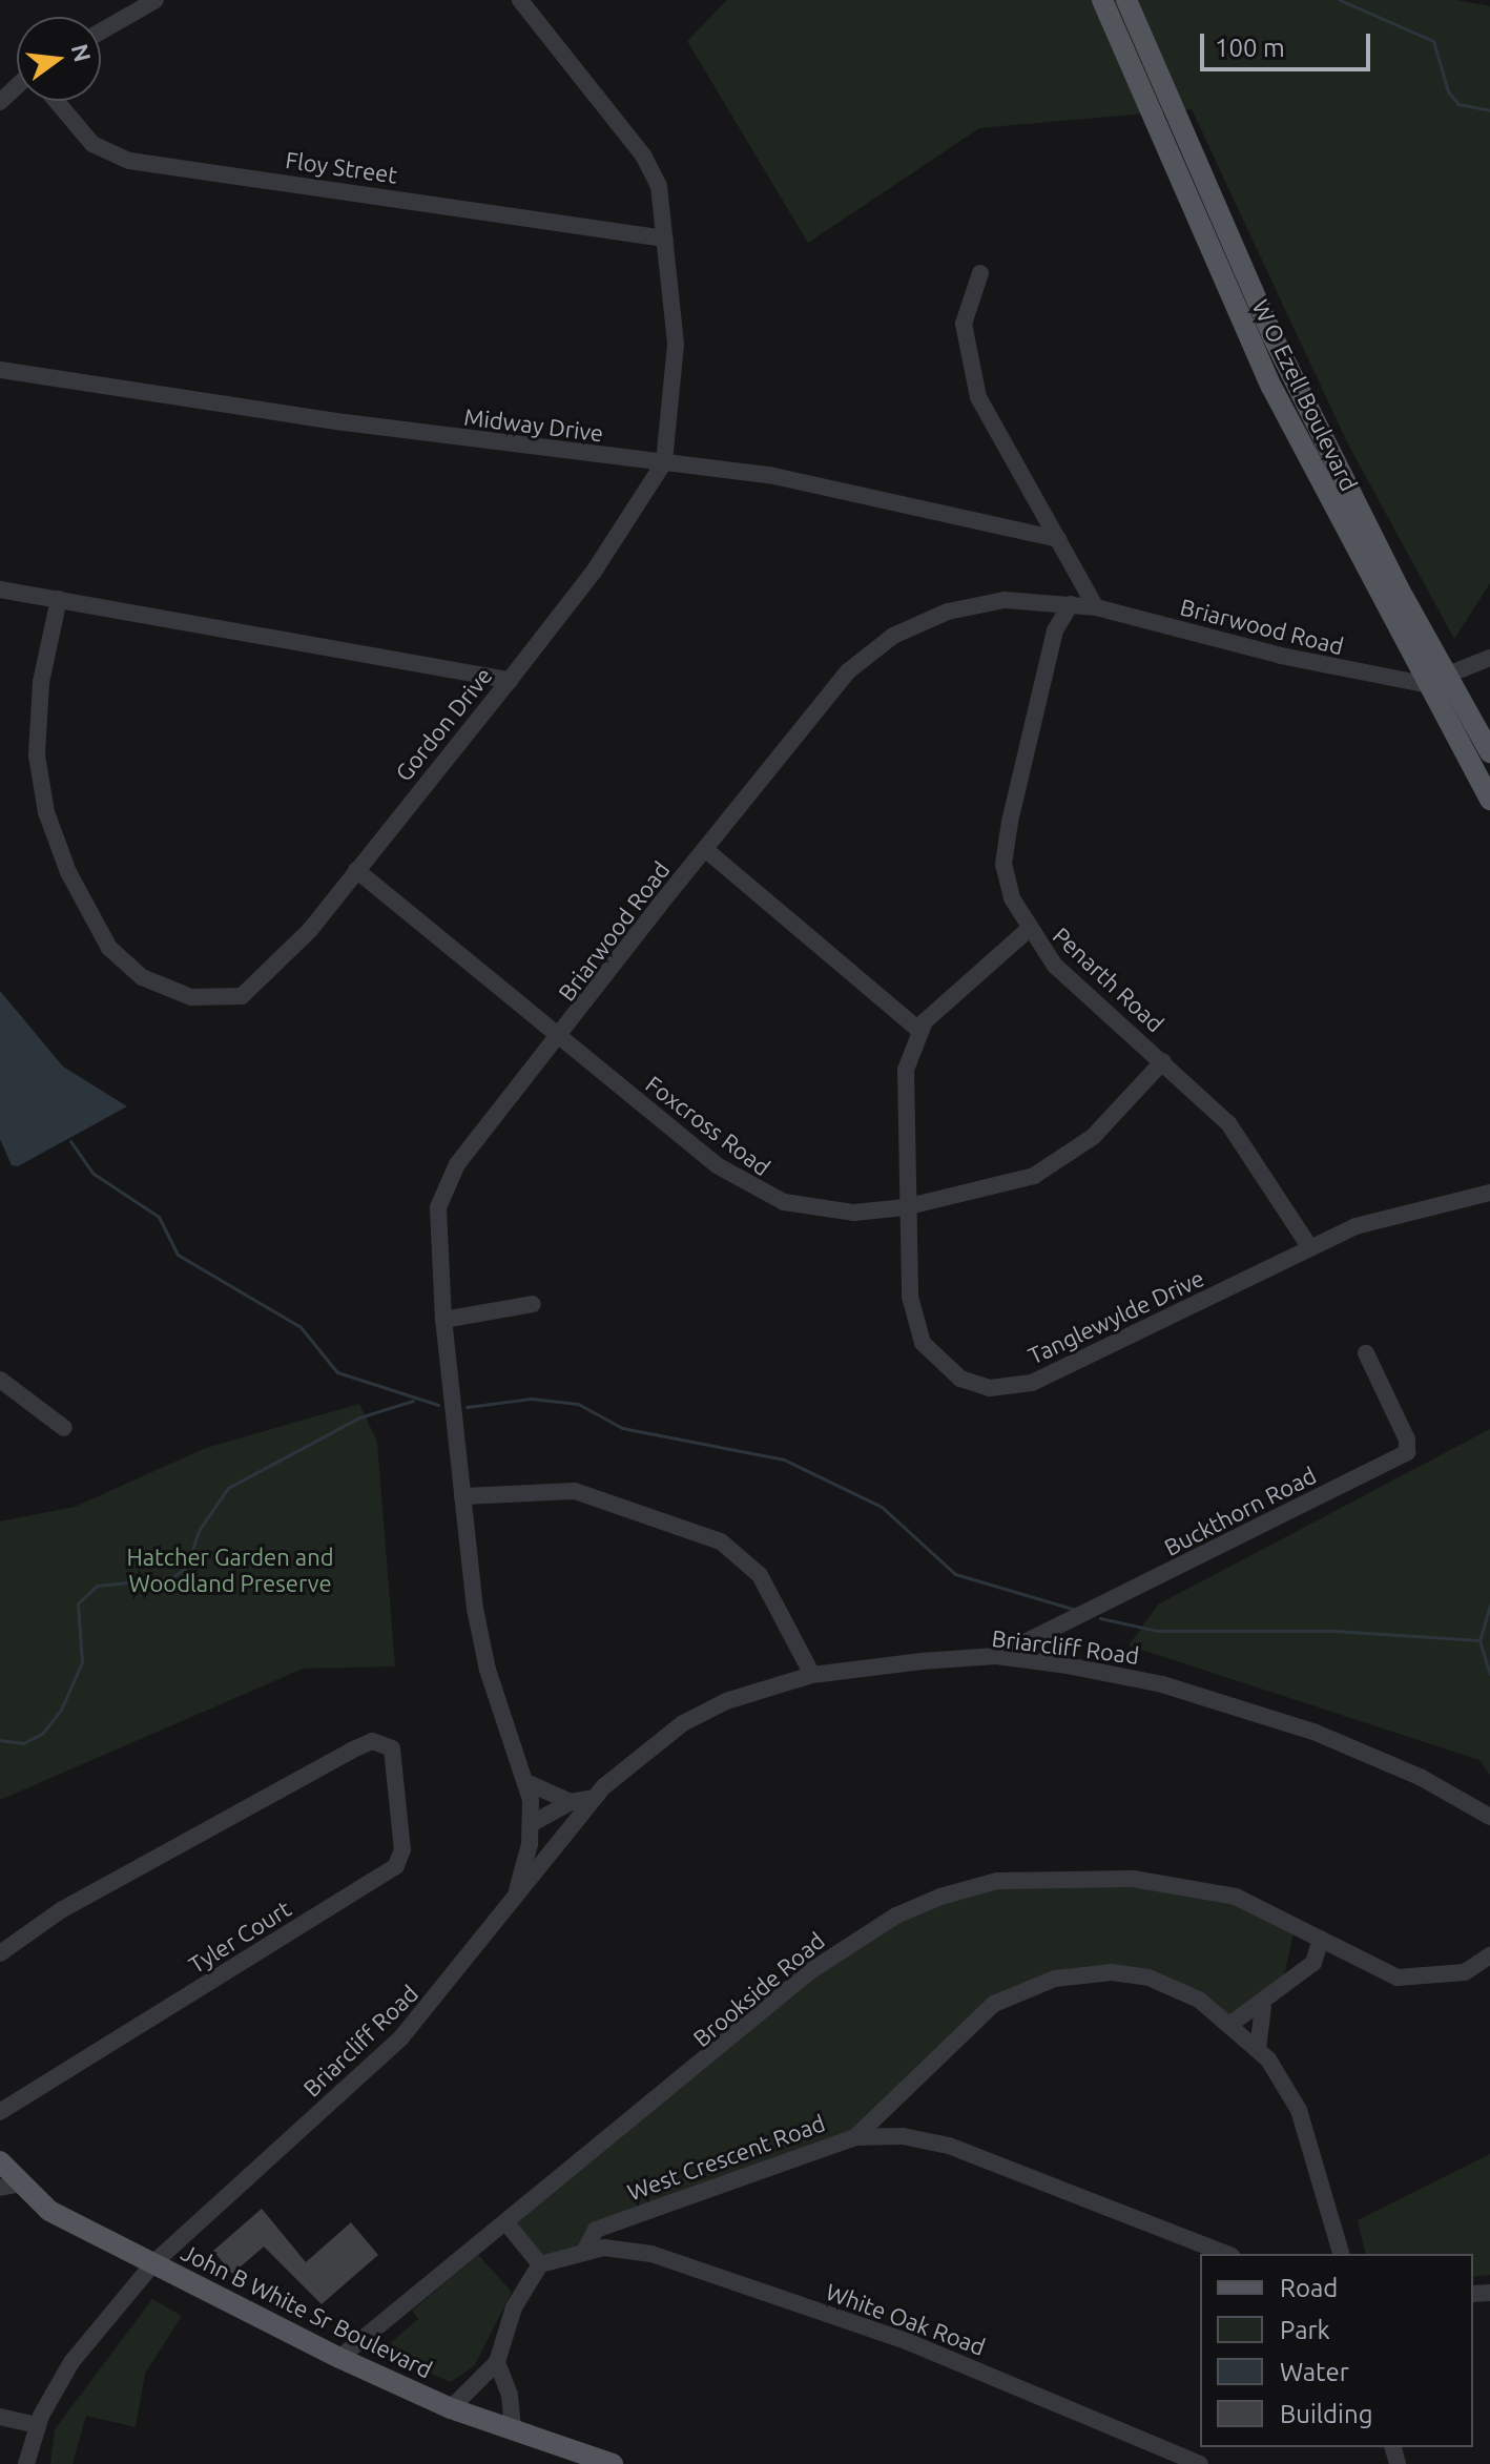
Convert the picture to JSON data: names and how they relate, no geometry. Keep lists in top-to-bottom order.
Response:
{
  "streets": {
    "main road": ["W O Ezell Boulevard", "John B White Sr Boulevard"],
    "street": [
      "Floy Street",
      "Midway Drive",
      "Briarwood Road",
      "Gordon Drive",
      "Penarth Road",
      "Foxcross Road",
      "Tanglewylde Drive",
      "Buckthorn Road",
      "Briarcliff Road",
      "Tyler Court",
      "Brookside Road",
      "West Crescent Road",
      "White Oak Road"
    ]
  },
  "crossings": [
    ["Floy Street", "Gordon Drive"],
    ["W O Ezell Boulevard", "Briarwood Road"],
    ["Midway Drive", "Gordon Drive"],
    ["Briarwood Road", "Penarth Road"],
    ["Briarwood Road", "Foxcross Road"],
    ["Briarwood Road", "Briarcliff Road"],
    ["Gordon Drive", "Foxcross Road"],
    ["Penarth Road", "Foxcross Road"],
    ["Penarth Road", "Tanglewylde Drive"],
    ["Foxcross Road", "Tanglewylde Drive"],
    ["Buckthorn Road", "Briarcliff Road"],
    ["Briarcliff Road", "John B White Sr Boulevard"],
    ["Brookside Road", "John B White Sr Boulevard"],
    ["West Crescent Road", "White Oak Road"]
  ],
  "parks": ["Hatcher Garden and Woodland Preserve"],
  "legend": [
    "Road",
    "Park",
    "Water",
    "Building"
  ],
  "scale_bar": "100 m",
  "north": "right"
}
